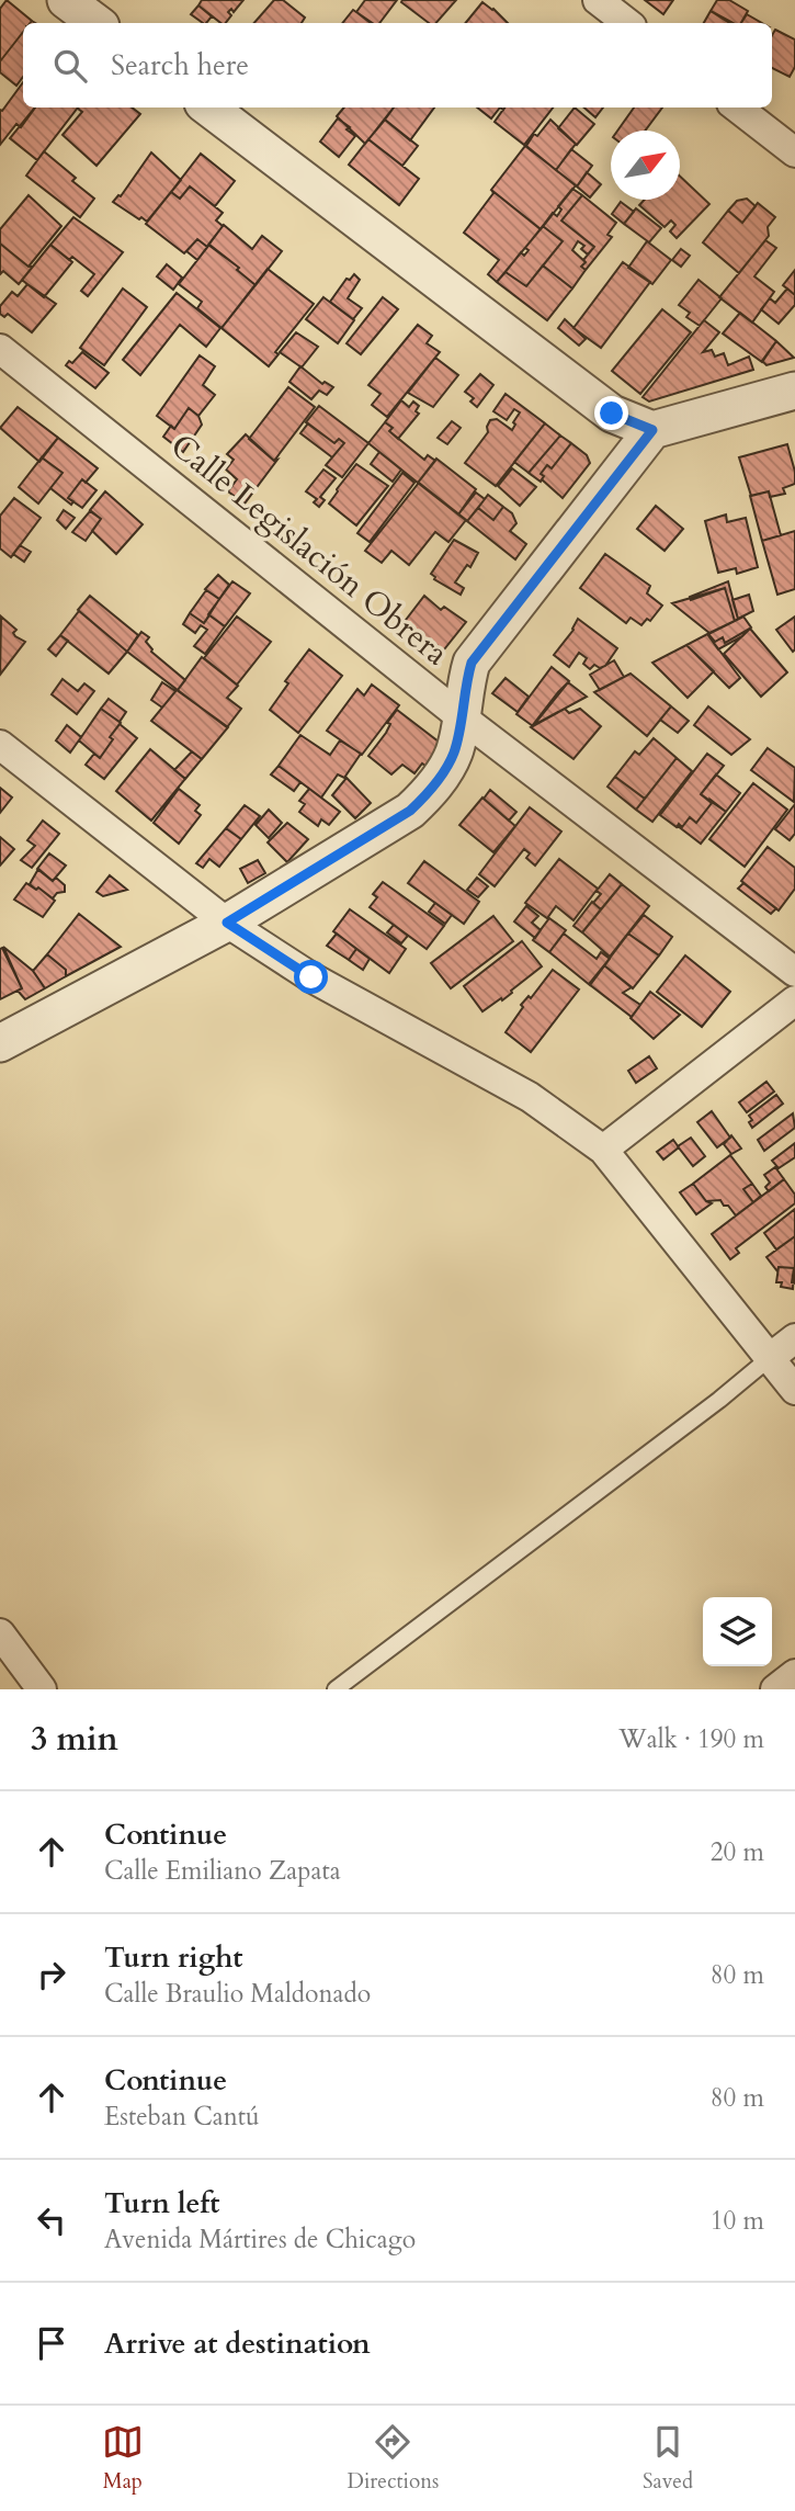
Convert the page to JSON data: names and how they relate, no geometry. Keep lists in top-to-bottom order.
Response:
{
  "streets": {
    "street": ["Calle Legislación Obrera"]
  },
  "north": "top right",
  "page": {
    "search": "Search here",
    "heading": ["3 min", "Walk · 190 m"],
    "list": [
      ["Continue", "Calle Emiliano Zapata", "20 m"],
      ["Turn right", "Calle Braulio Maldonado", "80 m"],
      ["Continue", "Esteban Cantú", "80 m"],
      ["Turn left", "Avenida Mártires de Chicago", "10 m"],
      "Arrive at destination"
    ],
    "nav": ["Map", "Directions", "Saved"]
  }
}
